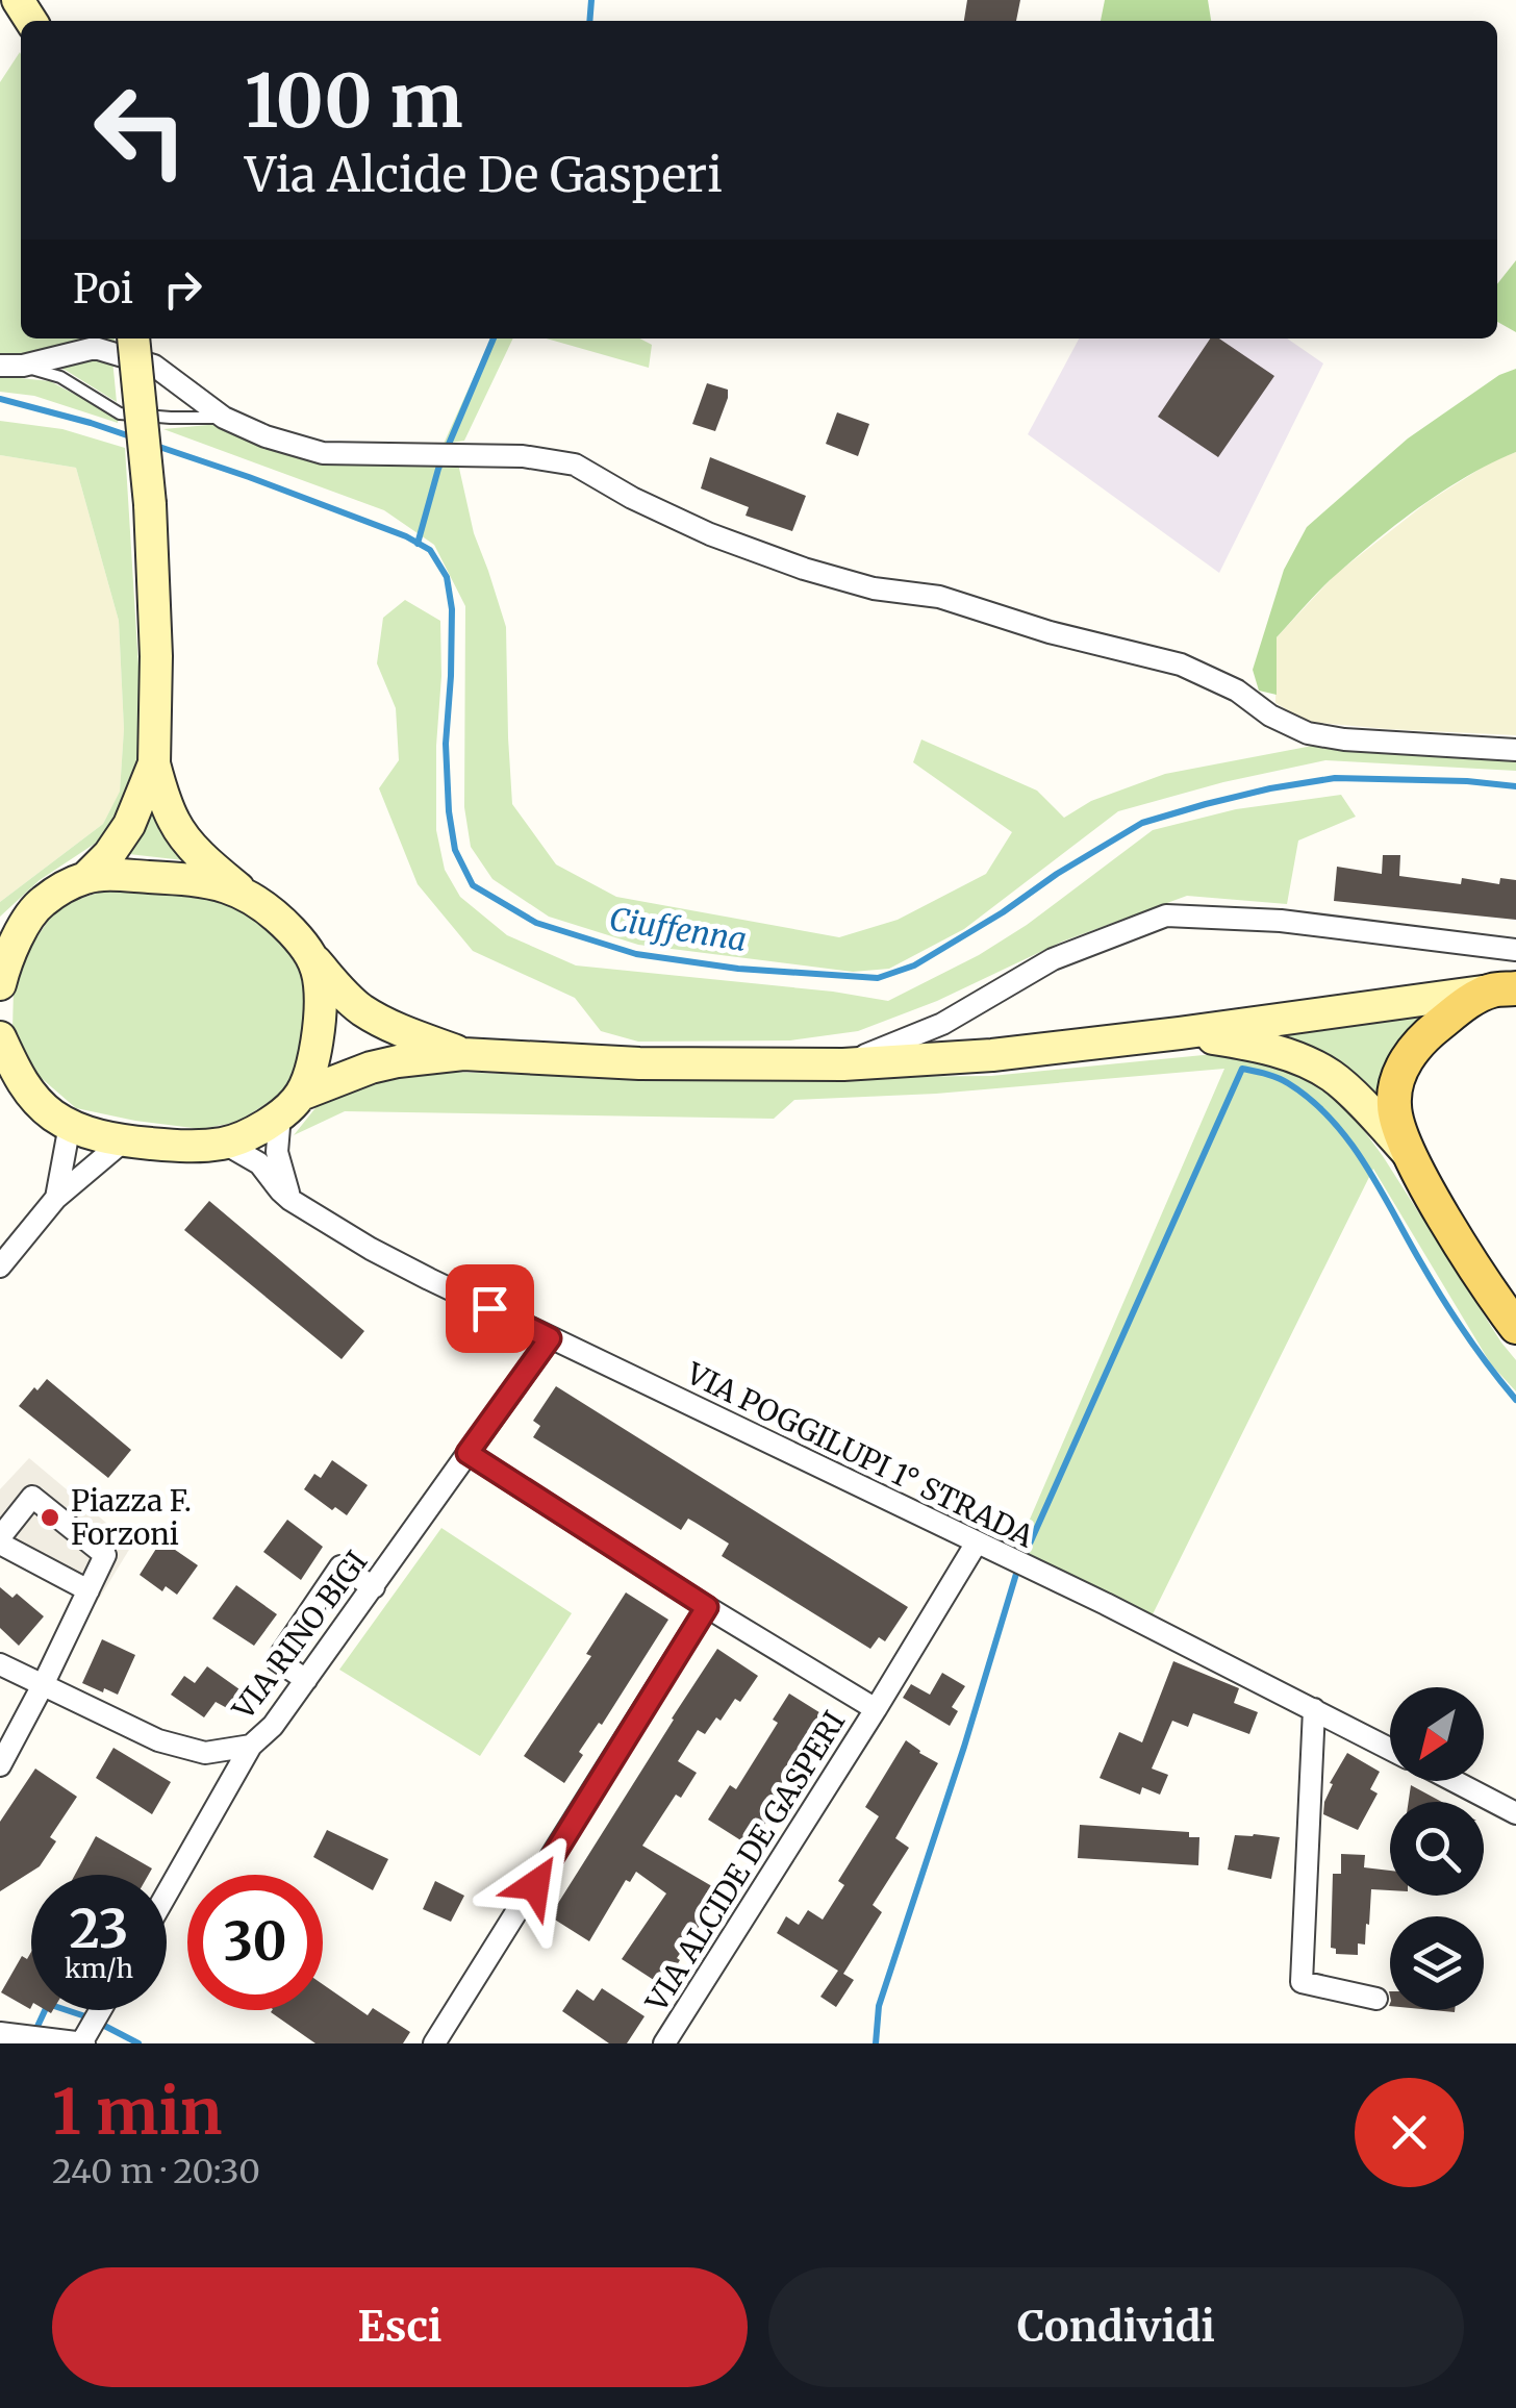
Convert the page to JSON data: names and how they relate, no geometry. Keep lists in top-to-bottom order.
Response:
{
  "streets": {
    "street": ["VIA POGGILUPI 1° STRADA", "VIA RINO BIGI", "VIA ALCIDE DE GASPERI"]
  },
  "crossings": [
    ["VIA POGGILUPI 1° STRADA", "VIA RINO BIGI"],
    ["VIA POGGILUPI 1° STRADA", "VIA ALCIDE DE GASPERI"],
    ["VIA RINO BIGI", "VIA ALCIDE DE GASPERI"]
  ],
  "water": ["Ciuffenna"],
  "places": ["Piazza F. Forzoni"],
  "north": "bottom left",
  "page": {
    "turn": ["100 m", "Via Alcide De Gasperi"],
    "then": "Poi",
    "speed": "23 km/h",
    "limit": "30",
    "heading": ["1 min", "240 m · 20:30"],
    "buttons": ["Esci", "Condividi"]
  }
}
